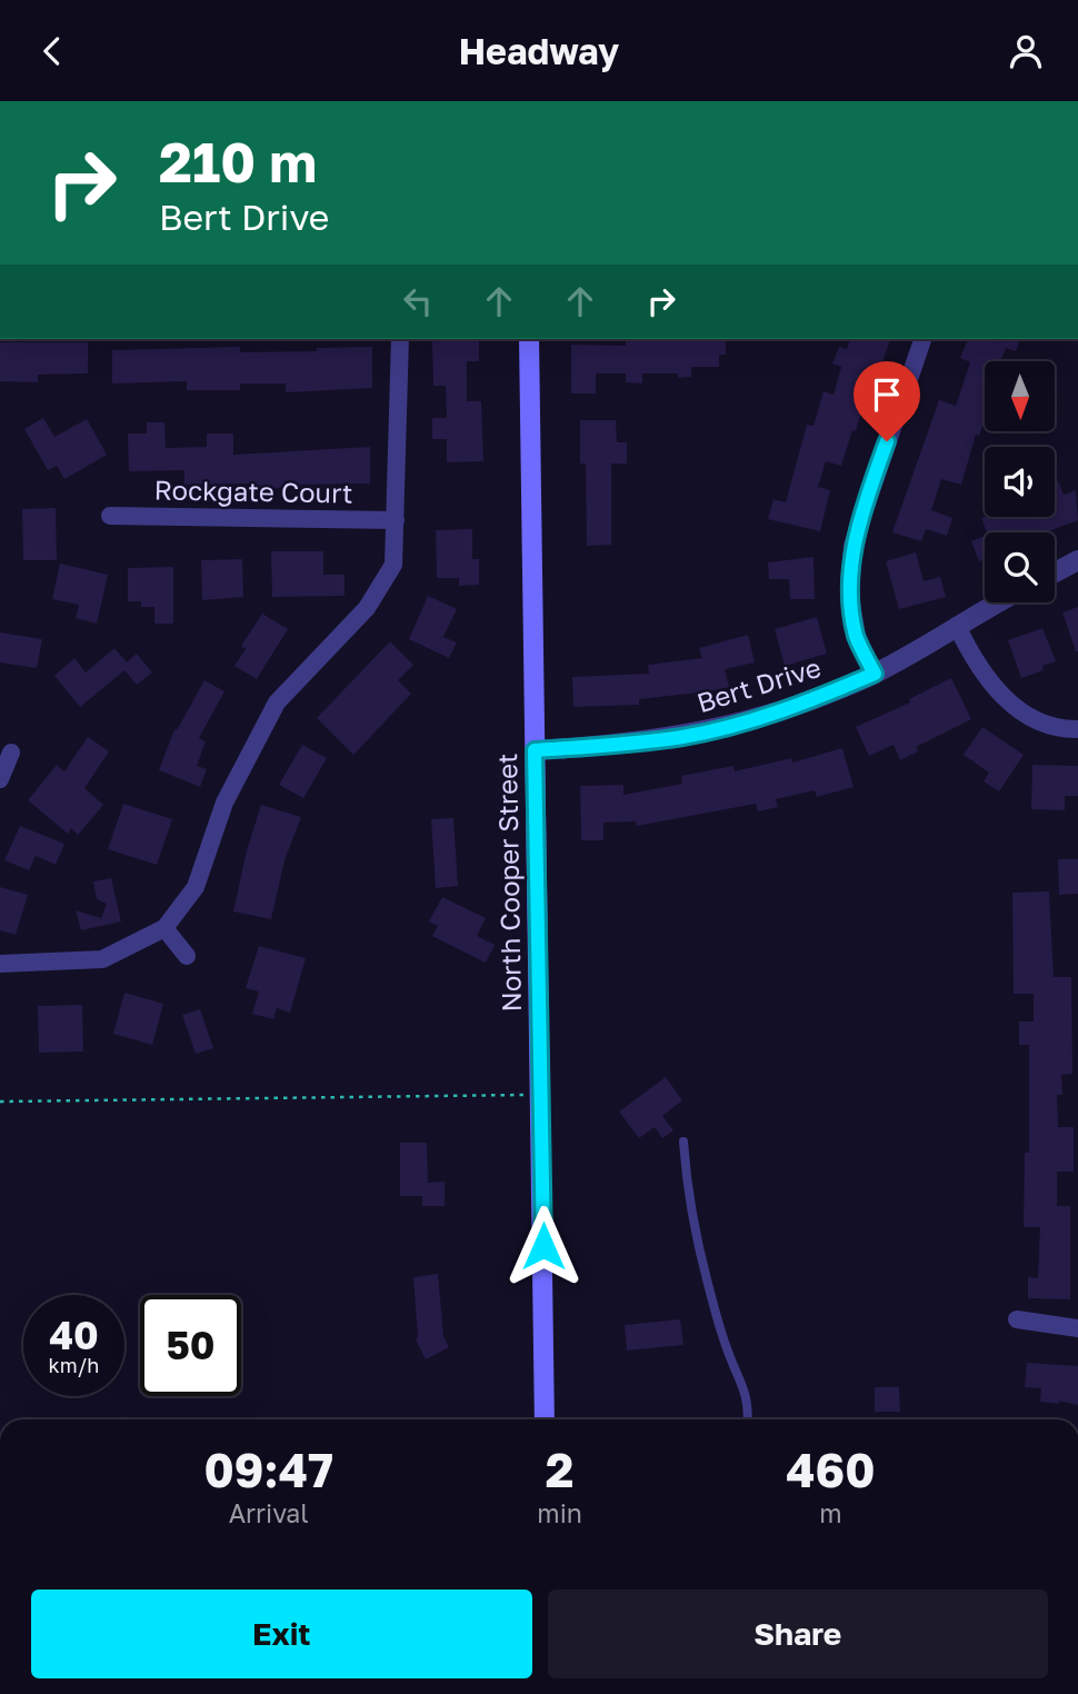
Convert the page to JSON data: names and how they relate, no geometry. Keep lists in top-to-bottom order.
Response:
{
  "streets": {
    "main road": ["North Cooper Street"],
    "street": ["Rockgate Court", "Bert Drive"]
  },
  "crossings": [
    ["Bert Drive", "North Cooper Street"]
  ],
  "north": "bottom",
  "page": {
    "header": "Headway",
    "turn": ["210 m", "Bert Drive"],
    "speed": "40 km/h",
    "limit": "50",
    "eta": [
      "09:47",
      "Arrival",
      "2",
      "min",
      "460",
      "m"
    ],
    "buttons": ["Exit", "Share"]
  }
}
